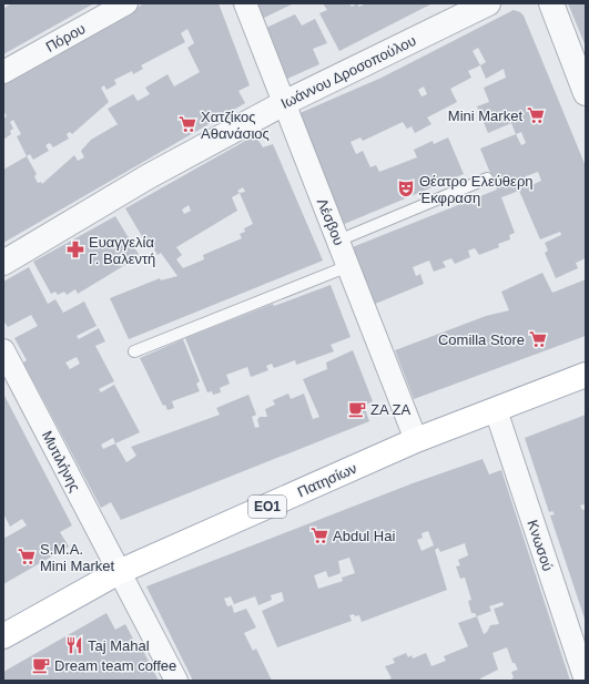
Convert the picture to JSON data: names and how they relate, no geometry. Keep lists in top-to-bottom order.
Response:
{
  "streets": {
    "main road": ["Πατησίων", "ΕΟ1"],
    "street": [
      "Πόρου",
      "Ιωάννου Δροσοπούλου",
      "Λέσβου",
      "Μυτιλήνης",
      "Κνωσού"
    ]
  },
  "crossings": [
    ["Ιωάννου Δροσοπούλου", "Λέσβου"],
    ["Λέσβου", "Πατησίων"],
    ["Μυτιλήνης", "Πατησίων"],
    ["Πατησίων", "Κνωσού"]
  ],
  "places": {
    "supermarket": [
      "Mini Market",
      "Χατζίκος Αθανάσιος",
      "Comilla Store",
      "Abdul Hai",
      "S.M.A. Mini Market"
    ],
    "theatre": ["Θέατρο Ελεύθερη Έκφραση"],
    "pharmacy": ["Ευαγγελία Γ. Βαλεντή"],
    "cafe": ["ZA ZA", "Dream team coffee"],
    "restaurant": ["Taj Mahal"]
  }
}
